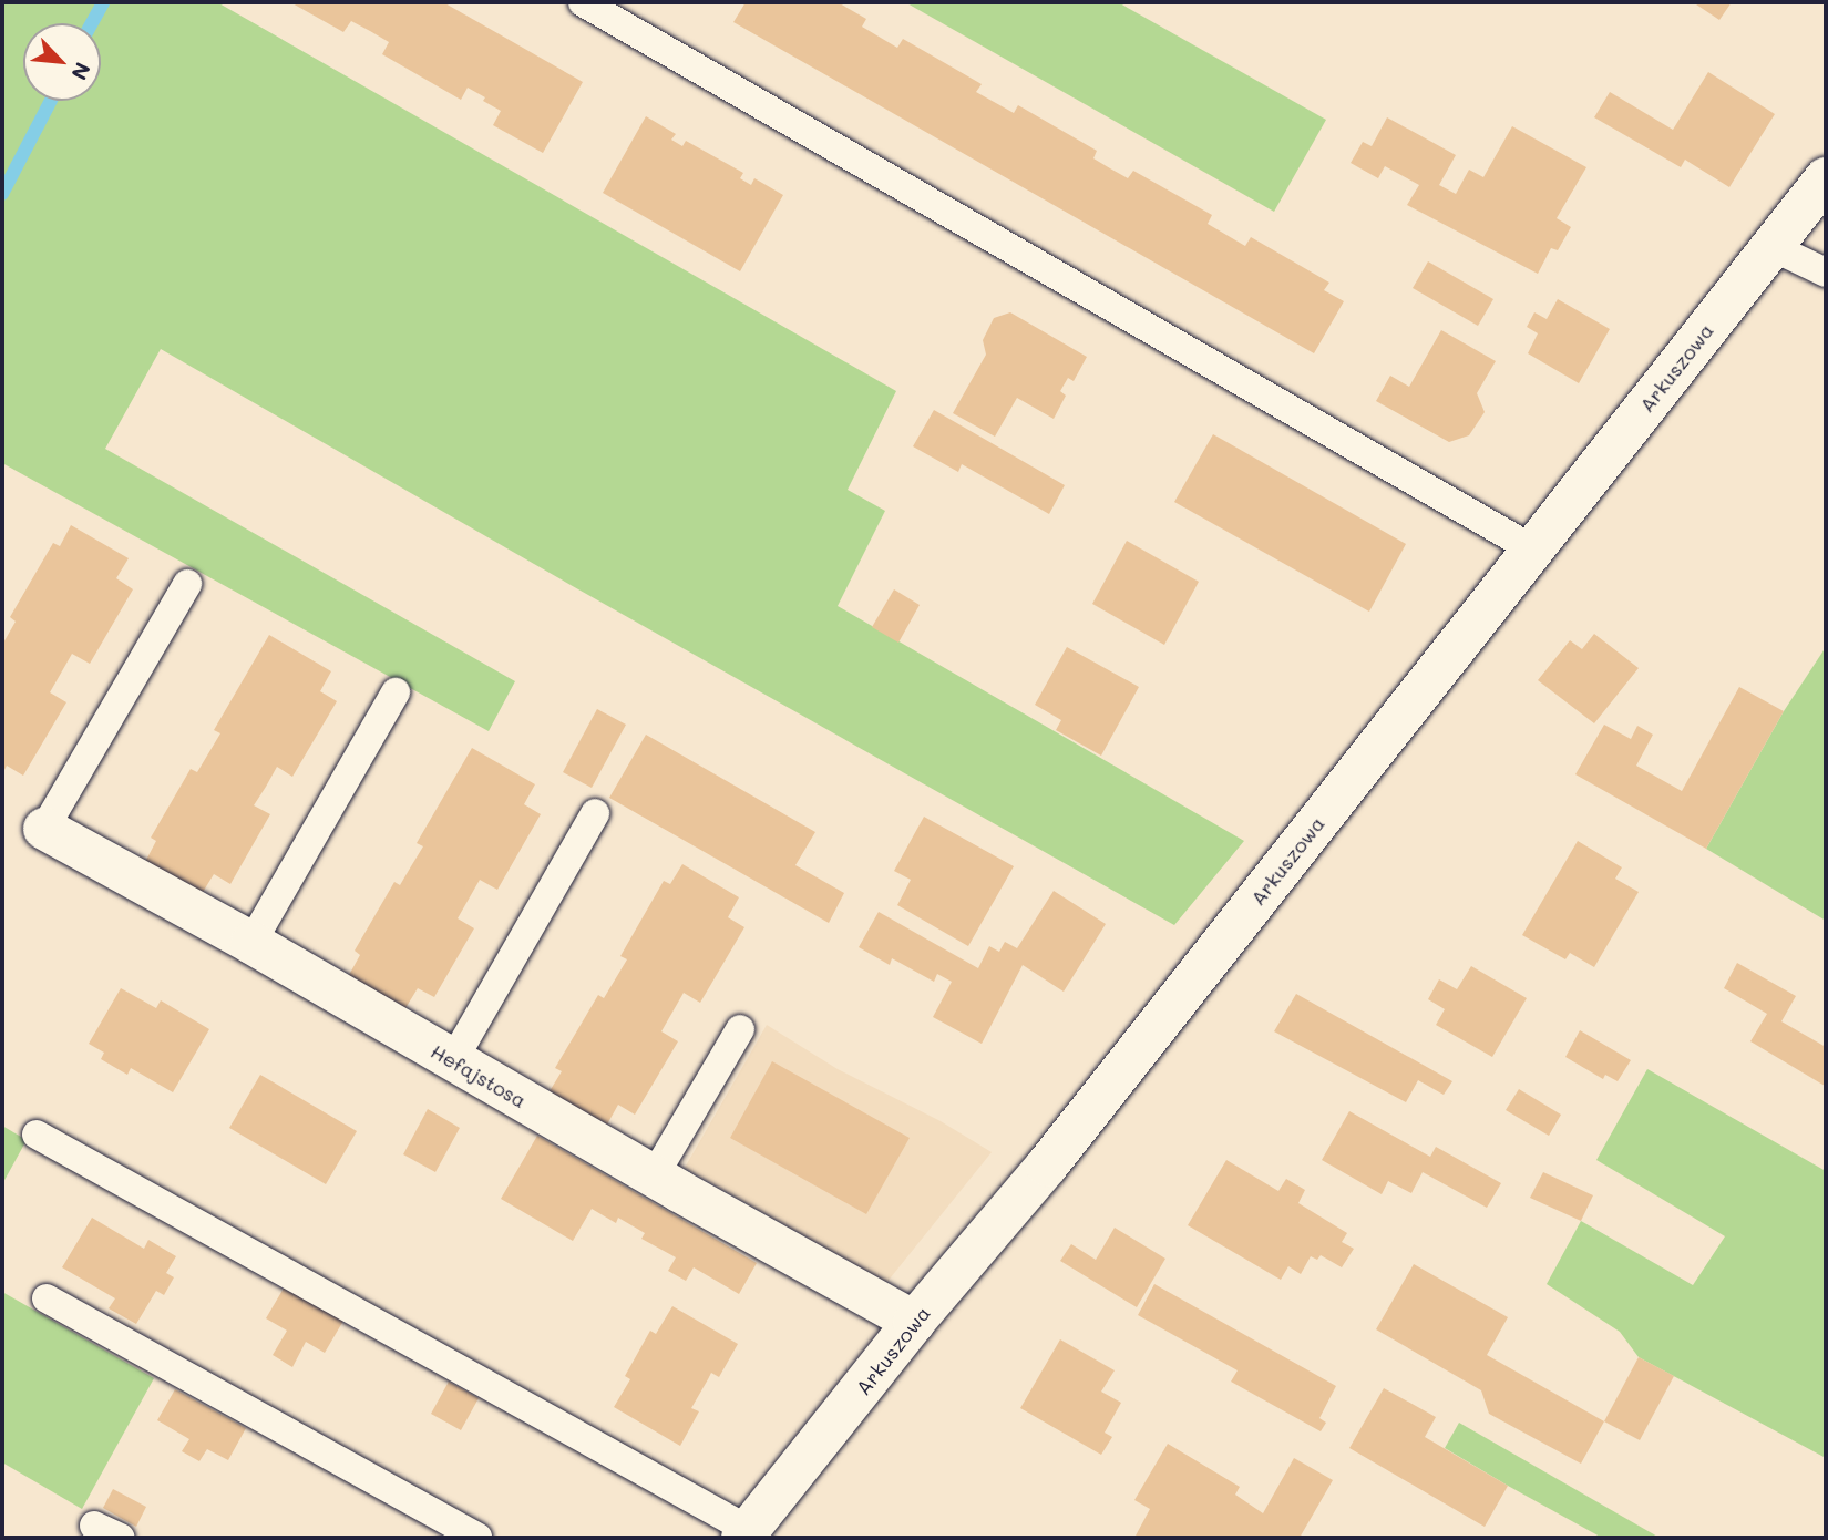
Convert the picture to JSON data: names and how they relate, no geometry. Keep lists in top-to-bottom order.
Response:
{
  "streets": {
    "main road": ["Arkuszowa", "Hefajstosa"]
  },
  "crossings": [
    ["Arkuszowa", "Hefajstosa"]
  ],
  "north": "bottom right"
}
